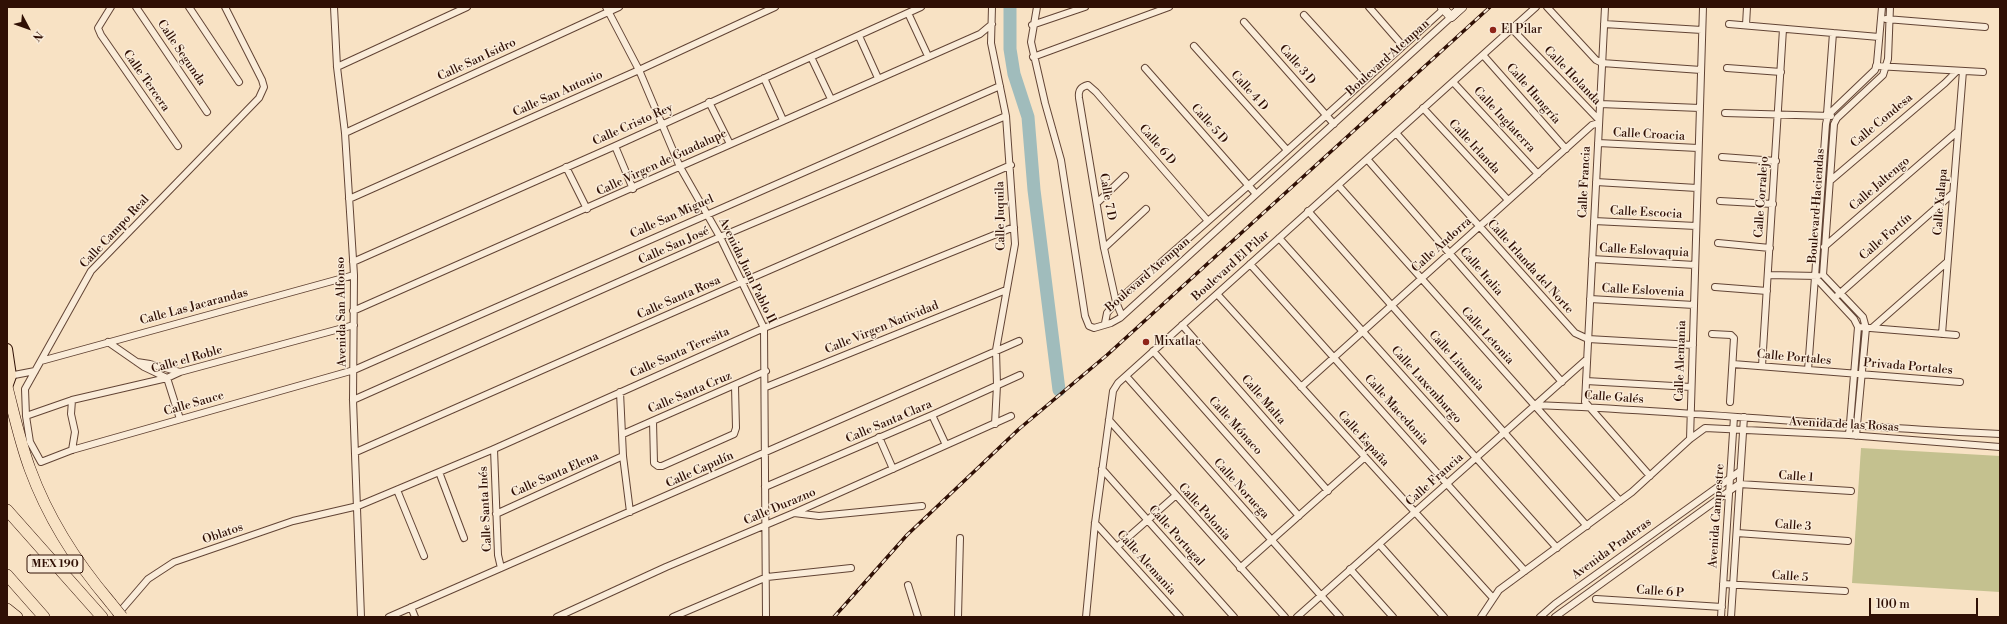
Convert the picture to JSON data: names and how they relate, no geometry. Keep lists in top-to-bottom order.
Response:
{
  "streets": {
    "highway": ["MEX 190"],
    "street": [
      "Calle Segunda",
      "Boulevard Atempan",
      "Calle San Isidro",
      "Calle 3 D",
      "Calle Holanda",
      "Calle Tercera",
      "Calle 4 D",
      "Calle San Antonio",
      "Calle Hungría",
      "Calle Inglaterra",
      "Calle Condesa",
      "Calle 5 D",
      "Calle Cristo Rey",
      "Calle Croacia",
      "Calle 6 D",
      "Calle Irlanda",
      "Calle Virgen de Guadalupe",
      "Calle Francia",
      "Calle Jaltengo",
      "Calle 7 D",
      "Calle Corralejo",
      "Calle Xalapa",
      "Boulevard Haciendas",
      "Calle Escocia",
      "Calle Juquila",
      "Calle San Miguel",
      "Calle Campo Real",
      "Calle Fortín",
      "Calle Andorra",
      "Calle San José",
      "Calle Eslovaquia",
      "Boulevard El Pilar",
      "Calle Irlanda del Norte",
      "Avenida Juan Pablo II",
      "Calle Italia",
      "Calle Eslovenia",
      "Calle Santa Rosa",
      "Calle Las Jacarandas",
      "Avenida San Alfonso",
      "Calle Virgen Natividad",
      "Calle Letonia",
      "Calle Santa Teresita",
      "Calle Portales",
      "Calle el Roble",
      "Calle Lituania",
      "Calle Alemania",
      "Privada Portales",
      "Calle Luxemburgo",
      "Calle Santa Cruz",
      "Calle Galés",
      "Calle Malta",
      "Calle Sauce",
      "Calle Macedonia",
      "Calle Santa Clara",
      "Avenida de las Rosas",
      "Calle Mónaco",
      "Calle España",
      "Calle Capulín",
      "Calle Santa Elena",
      "Calle 1",
      "Calle Noruega",
      "Calle Durazno",
      "Calle Santa Inés",
      "Calle Polonia",
      "Avenida Campestre",
      "Calle 3",
      "Oblatos",
      "Calle Portugal",
      "Avenida Praderas",
      "Calle 5",
      "Calle 6 P"
    ]
  },
  "crossings": [
    ["Boulevard Atempan", "Calle 3 D"],
    ["Boulevard Atempan", "Calle 4 D"],
    ["Boulevard Atempan", "Calle 5 D"],
    ["Boulevard Atempan", "Calle 6 D"],
    ["Boulevard Atempan", "Calle 7 D"],
    ["Calle San Isidro", "Avenida Juan Pablo II"],
    ["Calle San Isidro", "Avenida San Alfonso"],
    ["Calle Holanda", "Calle Francia"],
    ["Calle Holanda", "Calle Andorra"],
    ["Calle Holanda", "Boulevard El Pilar"],
    ["Calle San Antonio", "Avenida Juan Pablo II"],
    ["Calle San Antonio", "Avenida San Alfonso"],
    ["Calle Hungría", "Calle Andorra"],
    ["Calle Hungría", "Boulevard El Pilar"],
    ["Calle Inglaterra", "Calle Andorra"],
    ["Calle Inglaterra", "Boulevard El Pilar"],
    ["Calle Condesa", "Calle Xalapa"],
    ["Calle Condesa", "Boulevard Haciendas"],
    ["Calle Cristo Rey", "Avenida Juan Pablo II"],
    ["Calle Cristo Rey", "Avenida San Alfonso"],
    ["Calle Croacia", "Calle Francia"],
    ["Calle Croacia", "Calle Alemania"],
    ["Calle 6 D", "Calle 7 D"],
    ["Calle Irlanda", "Calle Andorra"],
    ["Calle Irlanda", "Boulevard El Pilar"],
    ["Calle Virgen de Guadalupe", "Calle Juquila"],
    ["Calle Virgen de Guadalupe", "Avenida Juan Pablo II"],
    ["Calle Virgen de Guadalupe", "Avenida San Alfonso"],
    ["Calle Francia", "Calle Escocia"],
    ["Calle Francia", "Calle Andorra"],
    ["Calle Francia", "Calle Eslovaquia"],
    ["Calle Francia", "Calle Irlanda del Norte"],
    ["Calle Francia", "Calle Italia"],
    ["Calle Francia", "Calle Eslovenia"],
    ["Calle Francia", "Calle Letonia"],
    ["Calle Francia", "Calle Lituania"],
    ["Calle Francia", "Calle Luxemburgo"],
    ["Calle Francia", "Calle Galés"],
    ["Calle Francia", "Calle Macedonia"],
    ["Calle Francia", "Calle España"],
    ["Calle Francia", "Calle Noruega"],
    ["Calle Jaltengo", "Calle Xalapa"],
    ["Calle Jaltengo", "Boulevard Haciendas"],
    ["Calle Corralejo", "Calle Portales"],
    ["Calle Xalapa", "Calle Fortín"],
    ["Boulevard Haciendas", "Calle Fortín"],
    ["Calle Escocia", "Calle Alemania"],
    ["Calle Juquila", "Calle San Miguel"],
    ["Calle Juquila", "Calle San José"],
    ["Calle Juquila", "Calle Santa Rosa"],
    ["Calle Juquila", "Calle Virgen Natividad"],
    ["Calle Juquila", "Calle Santa Teresita"],
    ["Calle Juquila", "Calle Santa Clara"],
    ["Calle Juquila", "Calle Capulín"],
    ["Calle Juquila", "Calle Durazno"],
    ["Calle San Miguel", "Avenida Juan Pablo II"],
    ["Calle San Miguel", "Avenida San Alfonso"],
    ["Calle San Miguel", "Calle Sauce"],
    ["Calle Campo Real", "Calle Las Jacarandas"],
    ["Calle Campo Real", "Calle el Roble"],
    ["Calle Campo Real", "Calle Sauce"],
    ["Calle Andorra", "Calle Irlanda del Norte"],
    ["Calle Andorra", "Calle Italia"],
    ["Calle Andorra", "Calle Letonia"],
    ["Calle Andorra", "Calle Lituania"],
    ["Calle Andorra", "Calle Luxemburgo"],
    ["Calle Andorra", "Calle Macedonia"],
    ["Calle Andorra", "Calle España"],
    ["Calle San José", "Avenida Juan Pablo II"],
    ["Calle San José", "Avenida San Alfonso"],
    ["Calle Eslovaquia", "Calle Alemania"],
    ["Boulevard El Pilar", "Calle Irlanda del Norte"],
    ["Boulevard El Pilar", "Calle Italia"],
    ["Boulevard El Pilar", "Calle Letonia"],
    ["Boulevard El Pilar", "Calle Lituania"],
    ["Boulevard El Pilar", "Calle Alemania"],
    ["Boulevard El Pilar", "Calle Luxemburgo"],
    ["Boulevard El Pilar", "Calle Malta"],
    ["Boulevard El Pilar", "Calle Macedonia"],
    ["Boulevard El Pilar", "Calle Mónaco"],
    ["Boulevard El Pilar", "Calle España"],
    ["Boulevard El Pilar", "Calle Noruega"],
    ["Boulevard El Pilar", "Calle Polonia"],
    ["Boulevard El Pilar", "Calle Portugal"],
    ["Avenida Juan Pablo II", "Calle Santa Rosa"],
    ["Avenida Juan Pablo II", "Calle Virgen Natividad"],
    ["Avenida Juan Pablo II", "Calle Santa Teresita"],
    ["Avenida Juan Pablo II", "Calle Santa Cruz"],
    ["Avenida Juan Pablo II", "Calle Santa Clara"],
    ["Avenida Juan Pablo II", "Calle Capulín"],
    ["Avenida Juan Pablo II", "Calle Durazno"],
    ["Calle Eslovenia", "Calle Alemania"],
    ["Calle Santa Rosa", "Avenida San Alfonso"],
    ["Calle Las Jacarandas", "Avenida San Alfonso"],
    ["Avenida San Alfonso", "Calle Santa Teresita"],
    ["Avenida San Alfonso", "Calle el Roble"],
    ["Avenida San Alfonso", "Calle Sauce"],
    ["Avenida San Alfonso", "Oblatos"],
    ["Calle Letonia", "Calle Galés"],
    ["Calle Santa Teresita", "Calle Santa Inés"],
    ["Calle Santa Teresita", "Oblatos"],
    ["Calle Portales", "Privada Portales"],
    ["Calle Alemania", "Calle Galés"],
    ["Calle Alemania", "Avenida de las Rosas"],
    ["Calle Galés", "Avenida de las Rosas"],
    ["Avenida de las Rosas", "Avenida Campestre"],
    ["Calle Capulín", "Calle Santa Inés"],
    ["Calle Santa Elena", "Calle Santa Inés"],
    ["Calle 1", "Avenida Campestre"],
    ["Calle 1", "Avenida Praderas"],
    ["Avenida Campestre", "Calle 3"],
    ["Avenida Campestre", "Avenida Praderas"],
    ["Avenida Campestre", "Calle 5"],
    ["Avenida Campestre", "Calle 6 P"]
  ],
  "places": ["El Pilar", "Mixatlac"],
  "scale_bar": "100 m",
  "north": "bottom right"
}
